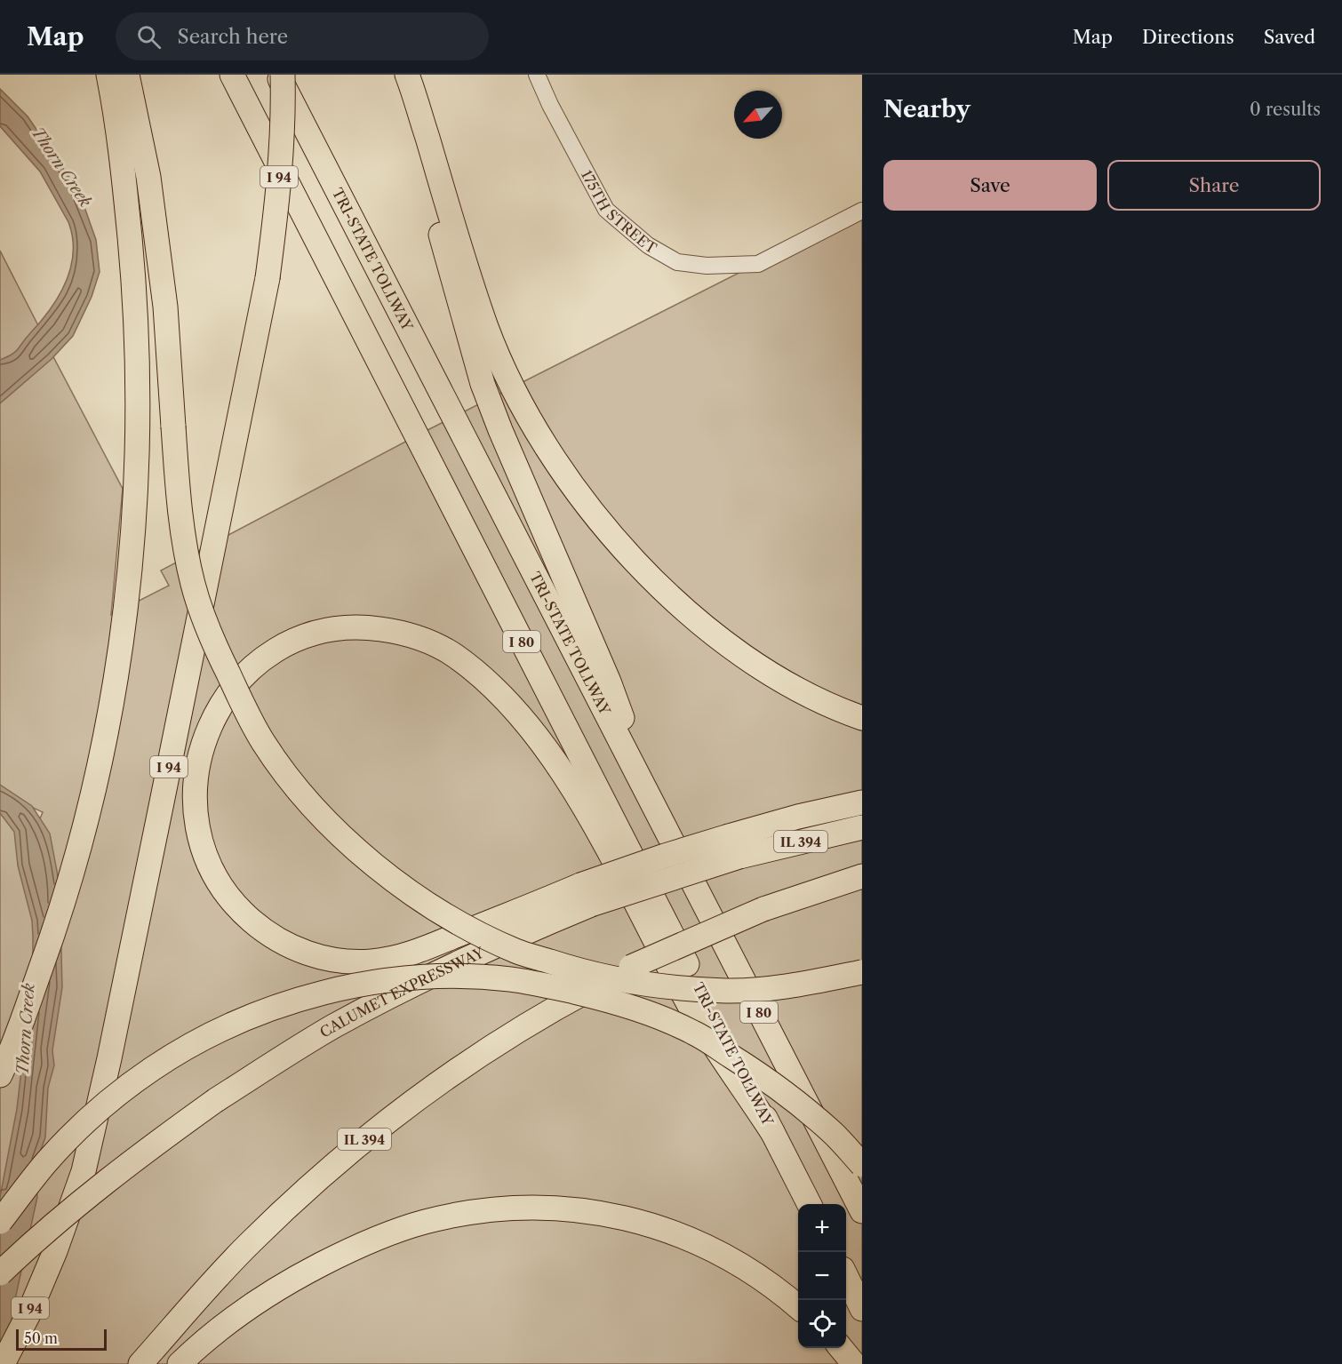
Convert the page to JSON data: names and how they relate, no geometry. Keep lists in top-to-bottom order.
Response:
{
  "streets": {
    "highway": [
      "I 94",
      "TRI-STATE TOLLWAY",
      "I 80",
      "IL 394",
      "CALUMET EXPRESSWAY"
    ],
    "street": ["175TH STREET"]
  },
  "water": ["Thorn Creek"],
  "scale_bar": "50 m",
  "north": "bottom left",
  "page": {
    "header": "Map",
    "search": "Search here",
    "nav": ["Map", "Directions", "Saved"],
    "heading": ["Nearby", "0 results"],
    "buttons": ["Save", "Share"],
    "map_buttons": ["+", "−"],
    "scale": "50 m"
  }
}
